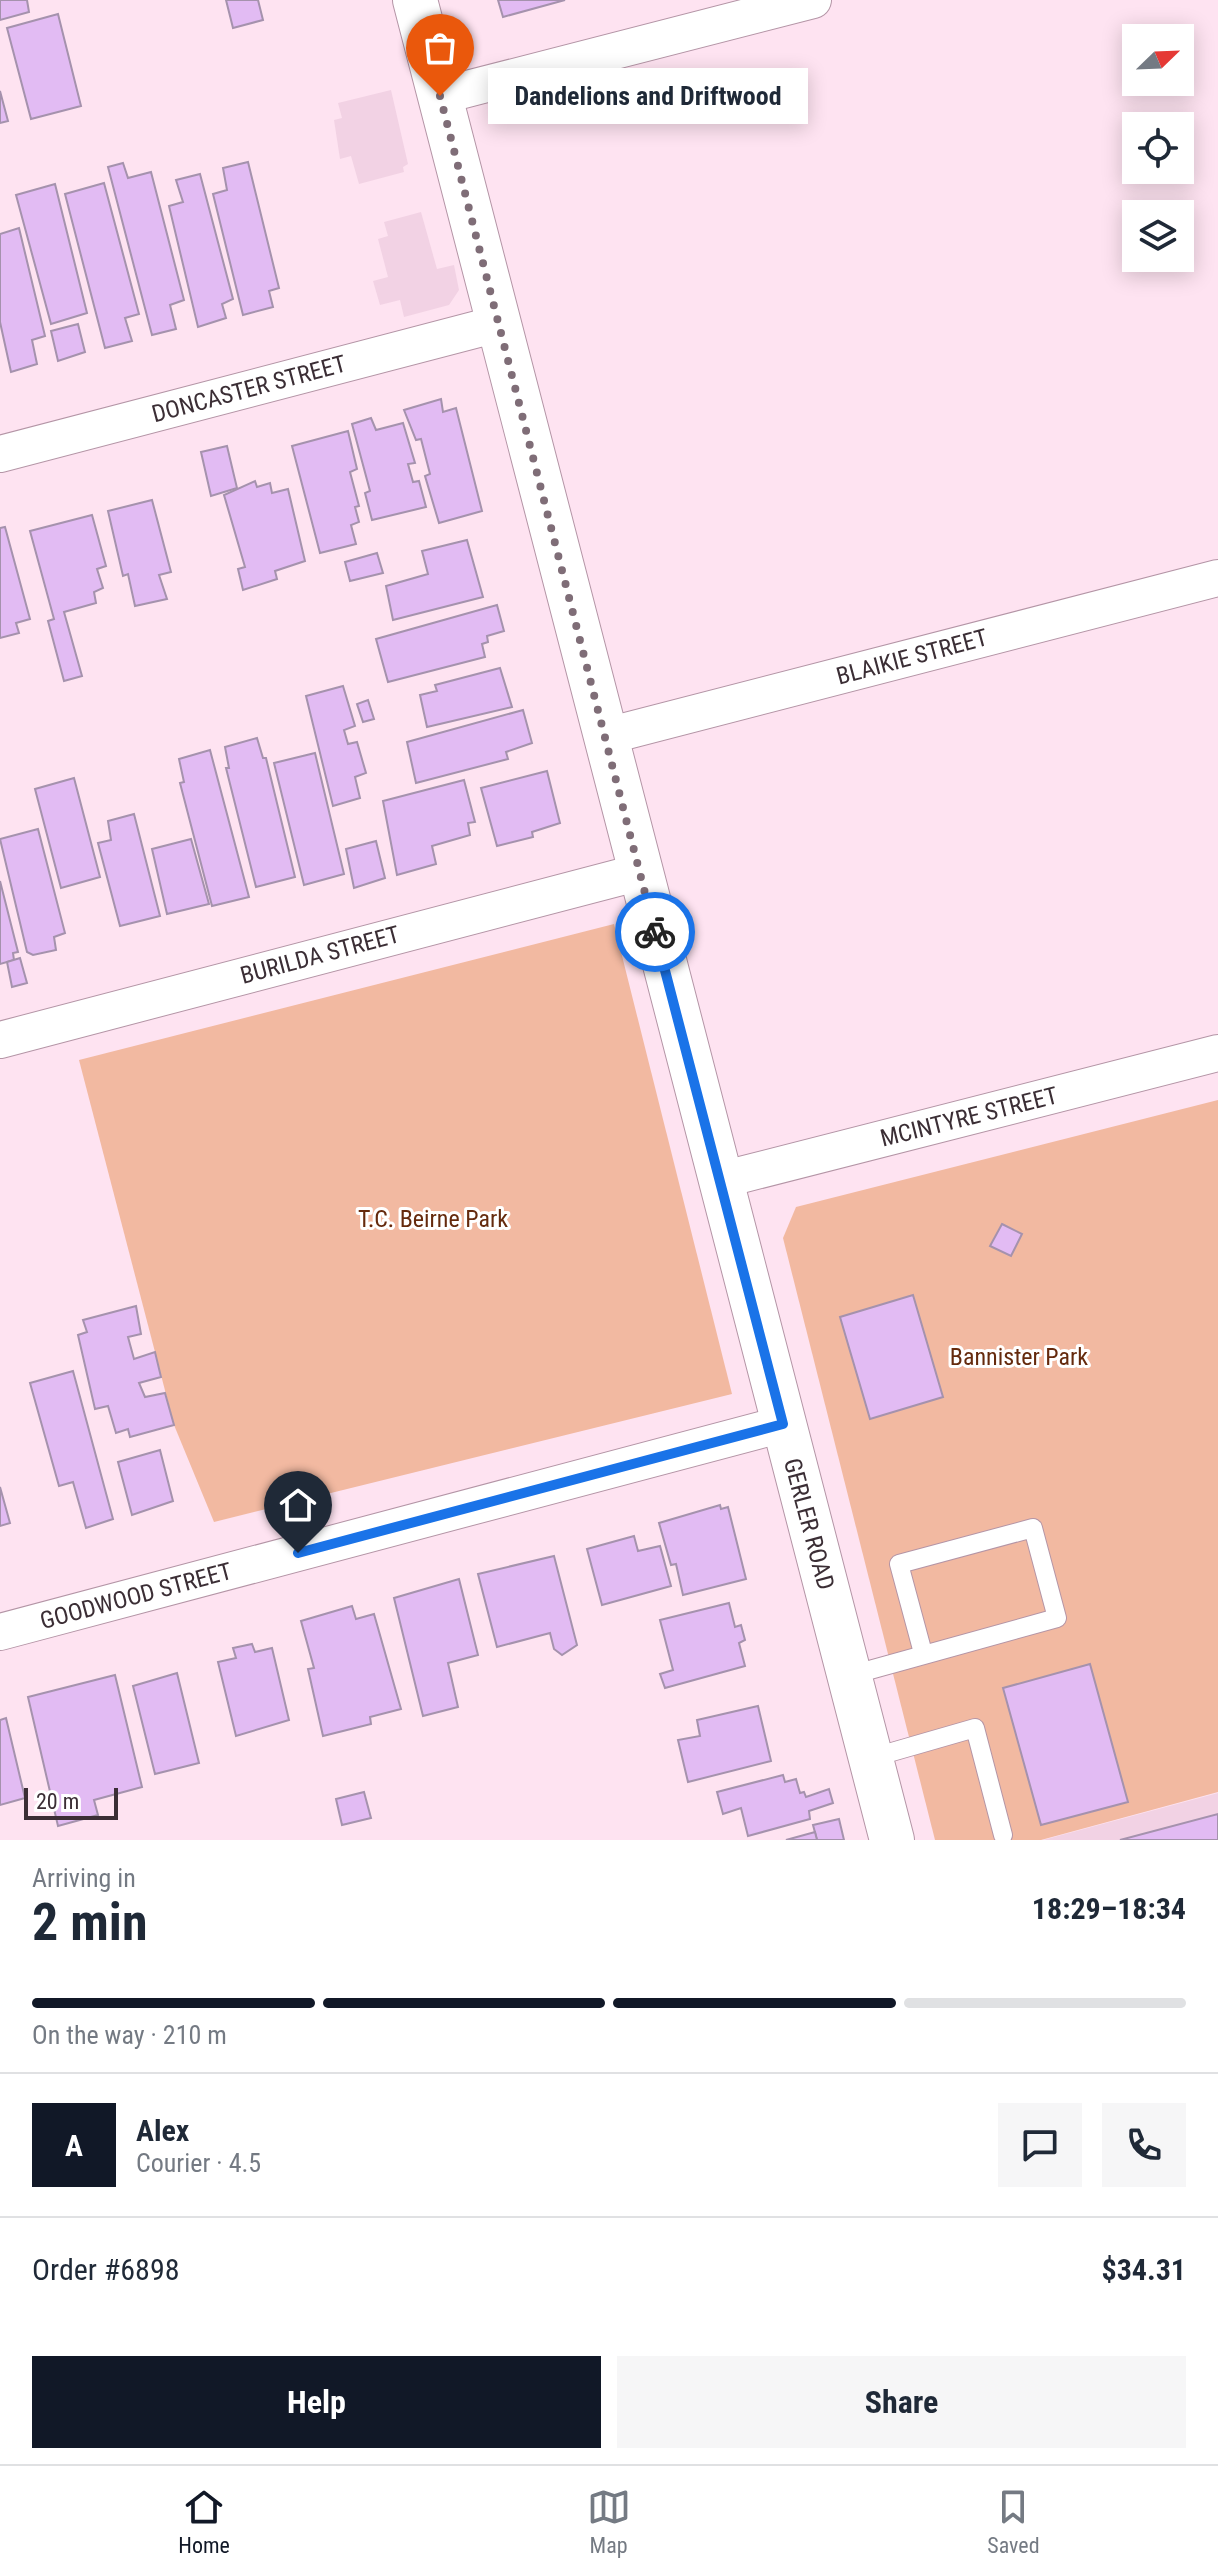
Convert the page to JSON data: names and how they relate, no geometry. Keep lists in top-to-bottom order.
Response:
{
  "streets": {
    "street": [
      "DONCASTER STREET",
      "BLAIKIE STREET",
      "BURILDA STREET",
      "MCINTYRE STREET",
      "GERLER ROAD",
      "GOODWOOD STREET"
    ]
  },
  "crossings": [
    ["DONCASTER STREET", "GERLER ROAD"],
    ["BLAIKIE STREET", "GERLER ROAD"],
    ["BURILDA STREET", "GERLER ROAD"],
    ["MCINTYRE STREET", "GERLER ROAD"],
    ["GERLER ROAD", "GOODWOOD STREET"]
  ],
  "parks": ["T.C. Beirne Park", "Bannister Park"],
  "places": ["Dandelions and Driftwood"],
  "scale_bar": "20 m",
  "north": "top right",
  "page": {
    "bubble": "Dandelions and Driftwood",
    "scale": "20 m",
    "heading": ["2 min", "Arriving in", "18:29–18:34"],
    "panel": [
      "Alex",
      "Courier · 4.5",
      "Order #6898",
      "$34.31"
    ],
    "bar": "On the way · 210 m",
    "round": "A",
    "buttons": ["Help", "Share"],
    "tabs": ["Home", "Map", "Saved"]
  }
}
